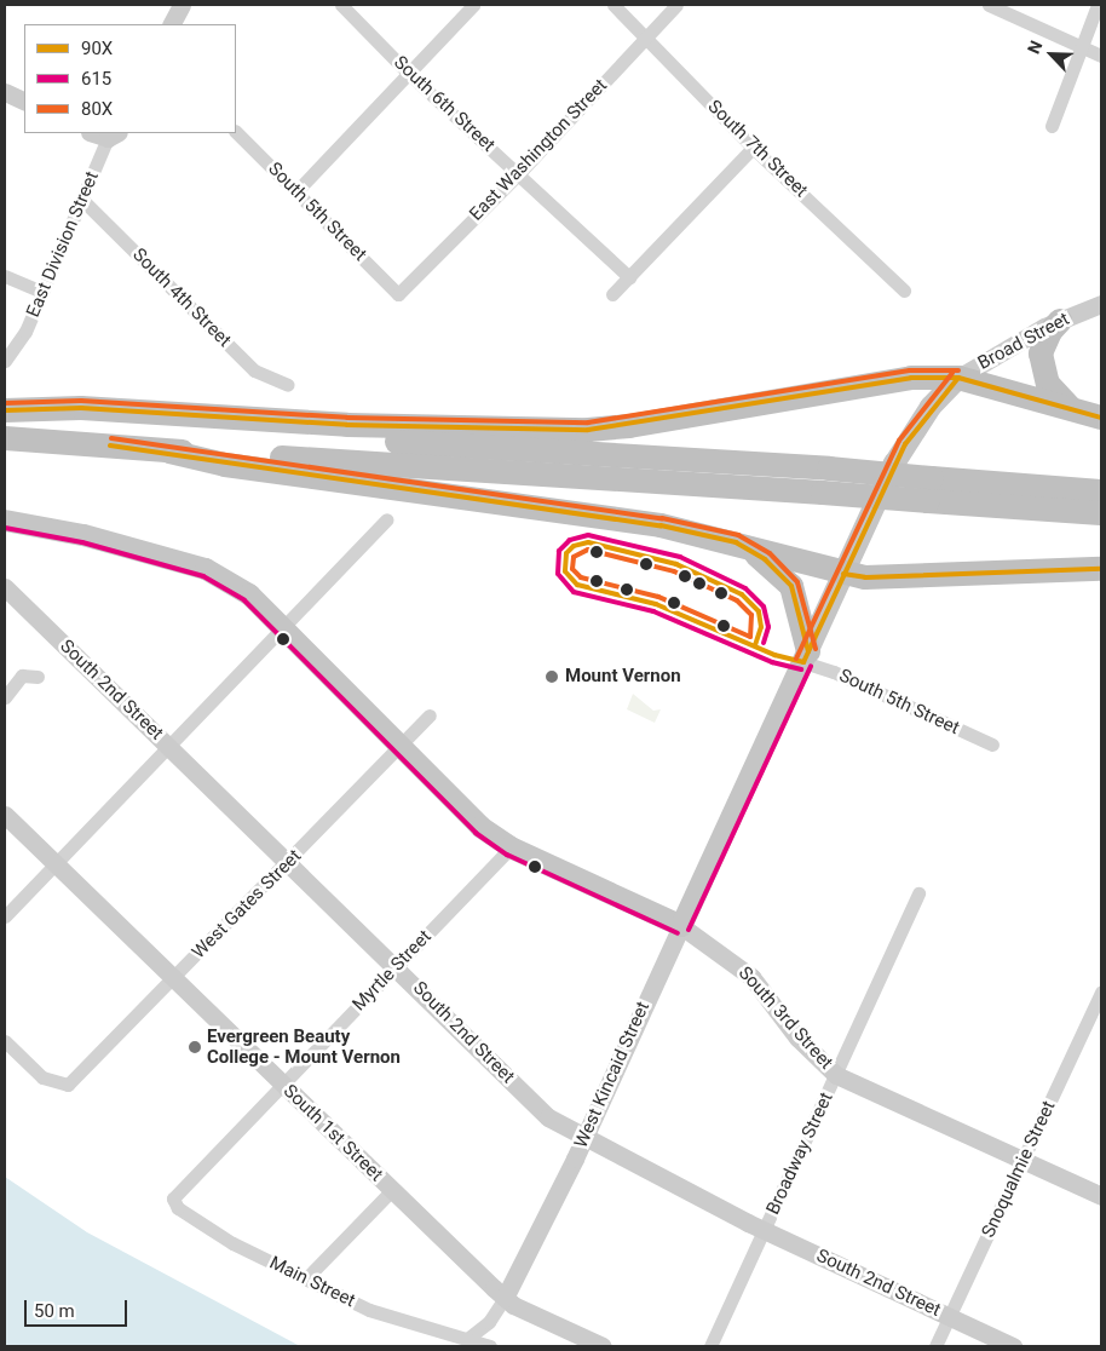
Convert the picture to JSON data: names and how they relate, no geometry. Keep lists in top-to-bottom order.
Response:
{
  "streets": {
    "main road": ["Broad Street", "South 3rd Street", "West Kincaid Street"],
    "street": [
      "South 6th Street",
      "South 7th Street",
      "East Washington Street",
      "South 5th Street",
      "East Division Street",
      "South 4th Street",
      "South 2nd Street",
      "West Gates Street",
      "Myrtle Street",
      "South 1st Street",
      "Broadway Street",
      "Snoqualmie Street",
      "Main Street"
    ]
  },
  "crossings": [
    ["South 6th Street", "East Washington Street"],
    ["South 7th Street", "East Washington Street"],
    ["East Washington Street", "South 5th Street"],
    ["South 5th Street", "Broad Street"],
    ["South 5th Street", "West Kincaid Street"],
    ["East Division Street", "South 4th Street"],
    ["Broad Street", "West Kincaid Street"],
    ["South 2nd Street", "West Gates Street"],
    ["South 2nd Street", "Myrtle Street"],
    ["South 2nd Street", "West Kincaid Street"],
    ["South 2nd Street", "Broadway Street"],
    ["South 2nd Street", "Snoqualmie Street"],
    ["West Gates Street", "South 3rd Street"],
    ["West Gates Street", "South 1st Street"],
    ["Myrtle Street", "South 3rd Street"],
    ["Myrtle Street", "South 1st Street"],
    ["Myrtle Street", "Main Street"],
    ["South 3rd Street", "West Kincaid Street"],
    ["South 3rd Street", "Broadway Street"],
    ["South 3rd Street", "Snoqualmie Street"],
    ["West Kincaid Street", "South 1st Street"],
    ["West Kincaid Street", "Main Street"]
  ],
  "places": ["Mount Vernon", "Evergreen Beauty College - Mount Vernon"],
  "lines": ["transit line 80X", "transit line 90X", "transit line 615"],
  "legend": ["90X", "615", "80X"],
  "scale_bar": "50 m",
  "north": "top left"
}
